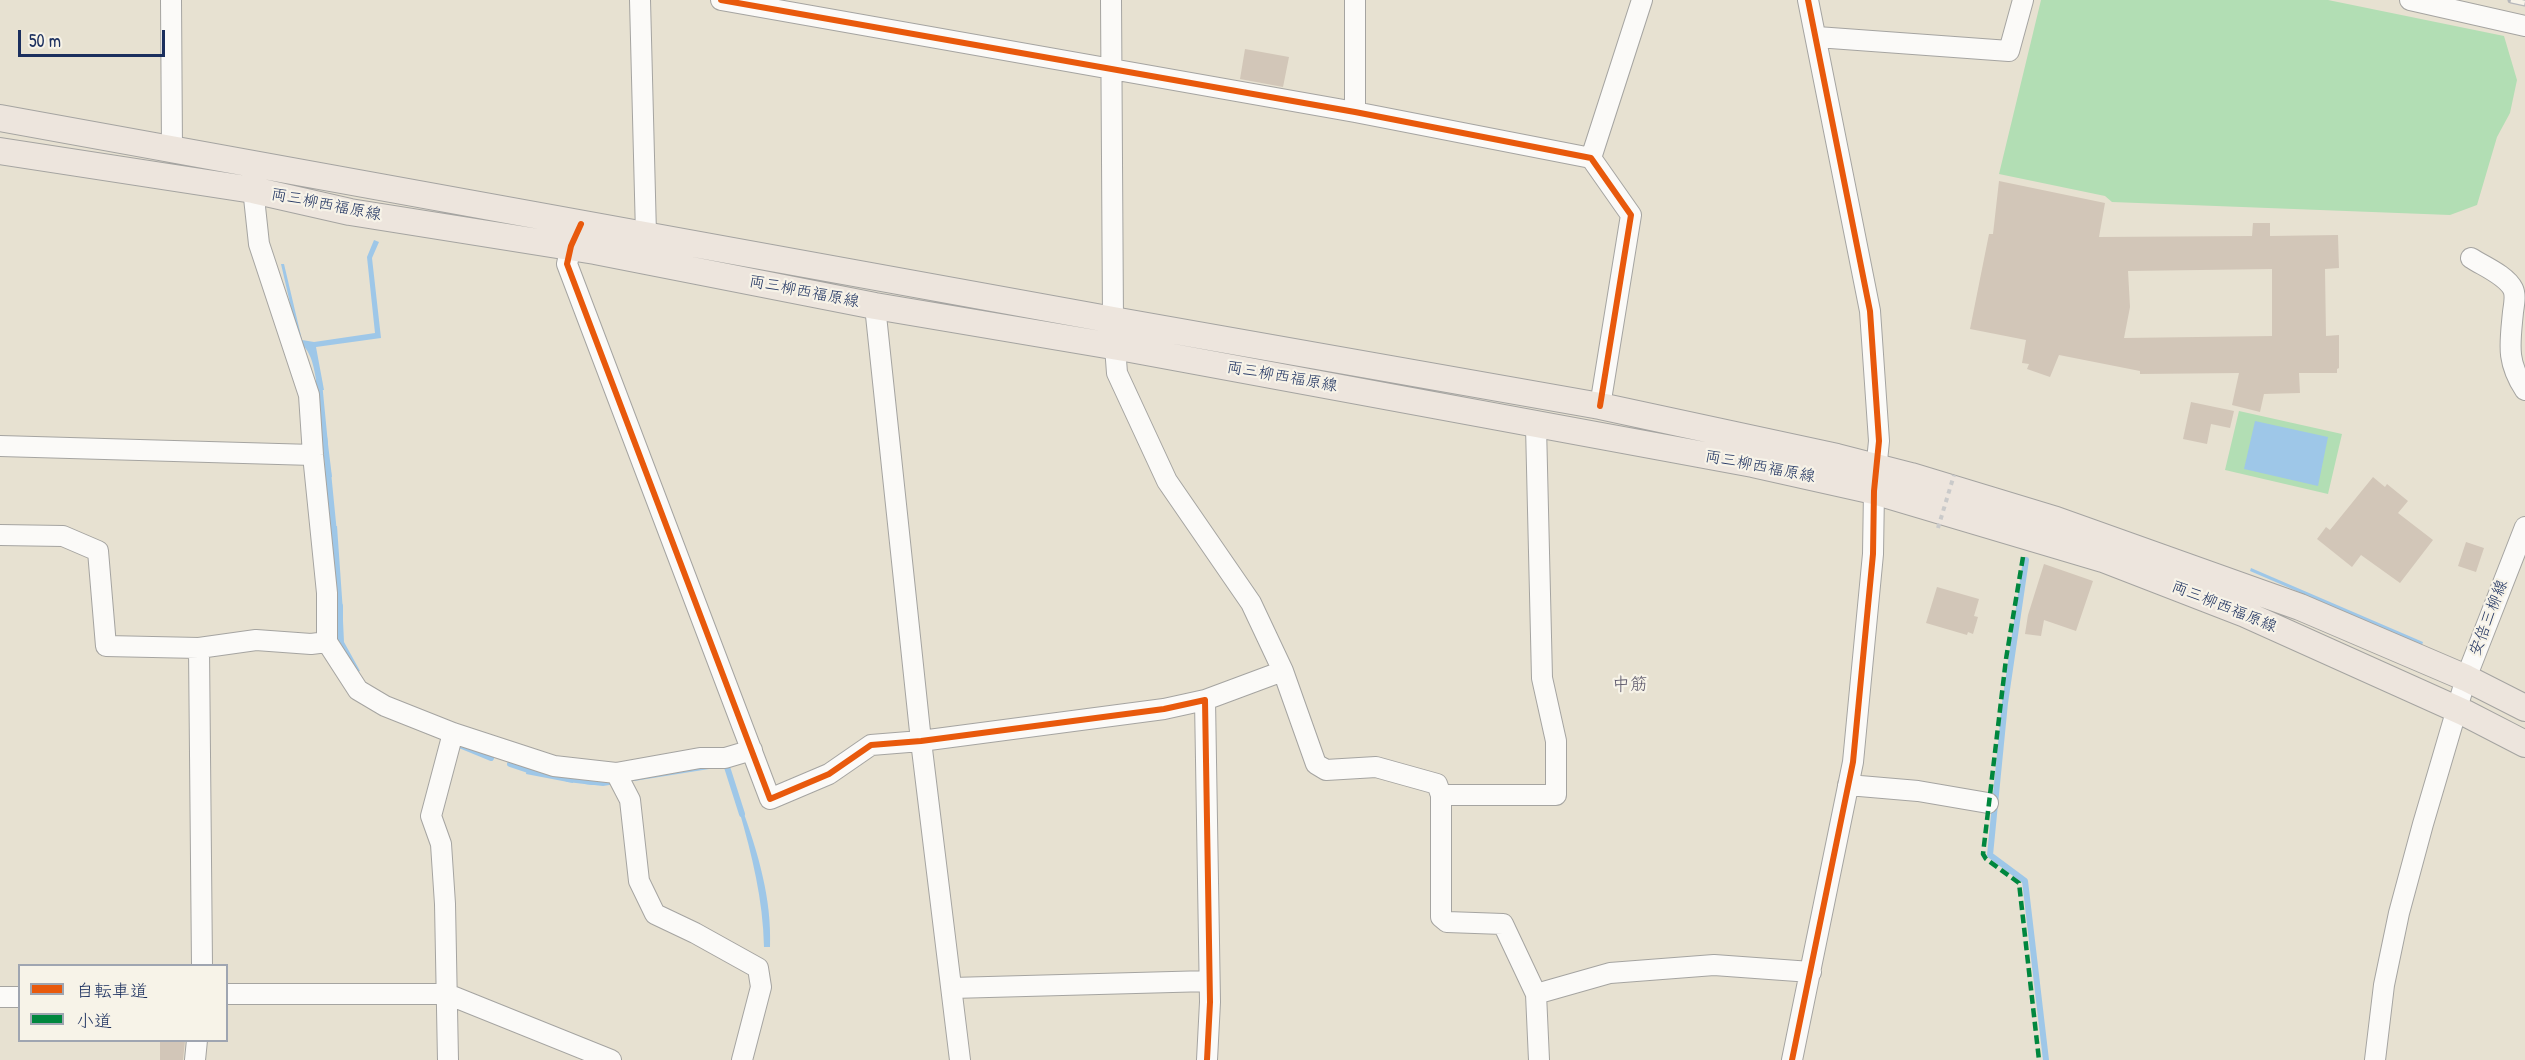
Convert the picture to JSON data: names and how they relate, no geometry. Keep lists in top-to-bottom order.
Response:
{
  "streets": {
    "main road": ["両三柳西福原線"],
    "street": ["安倍三柳線"]
  },
  "crossings": [
    ["両三柳西福原線", "安倍三柳線"]
  ],
  "districts": ["中筋"],
  "legend": ["自転車道", "小道"],
  "scale_bar": "50 m"
}
